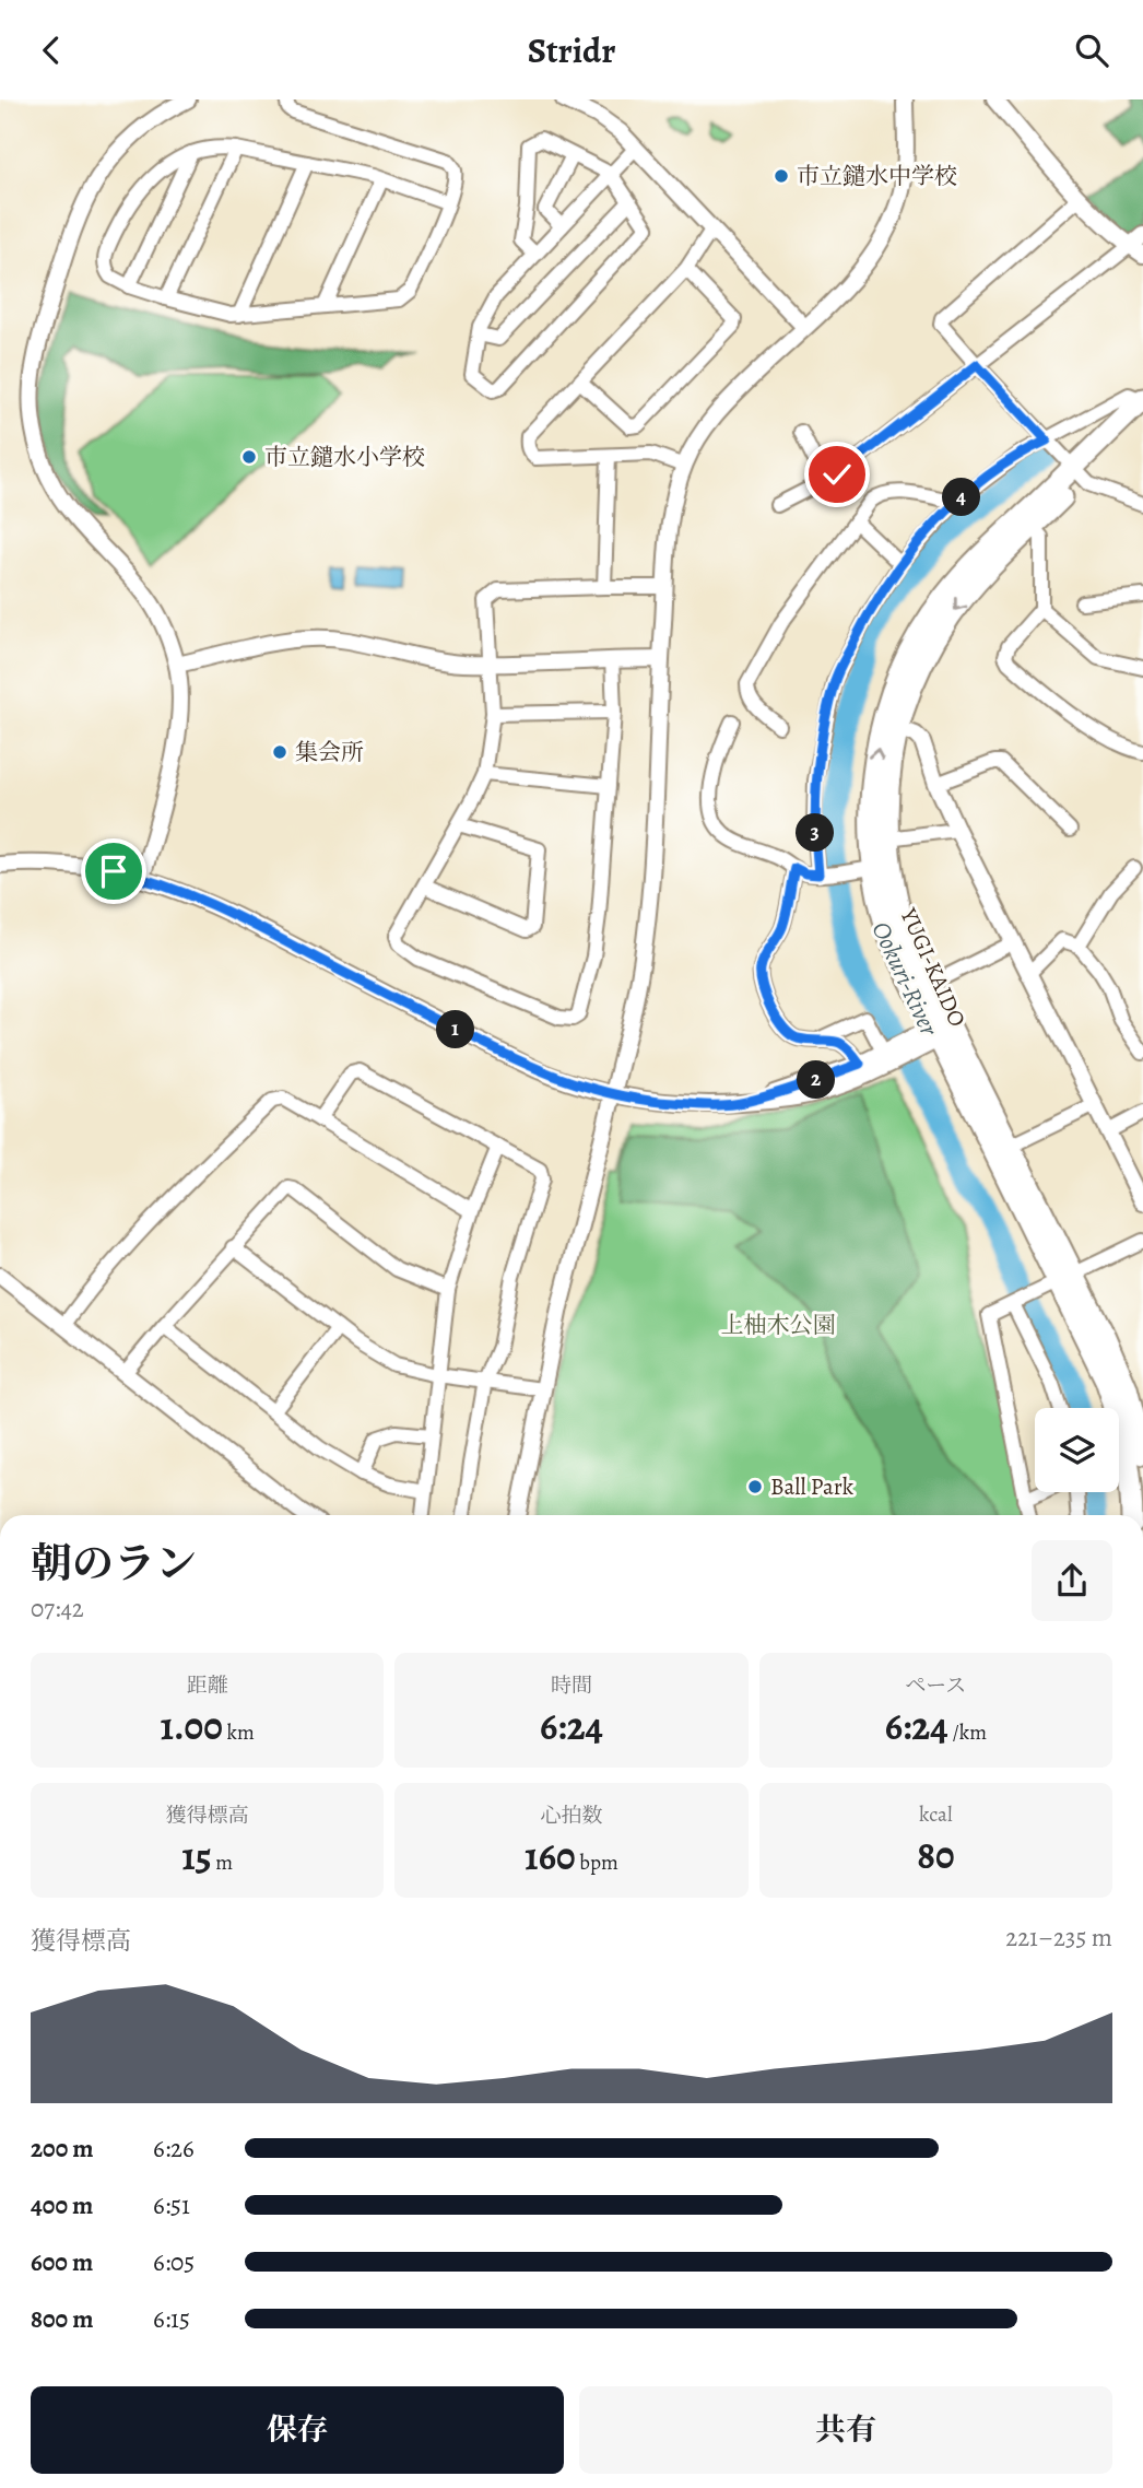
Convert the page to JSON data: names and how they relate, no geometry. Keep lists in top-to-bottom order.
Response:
{
  "streets": {
    "main road": ["YUGI-KAIDO"]
  },
  "water": ["Ookuri-River"],
  "parks": ["上柚木公園"],
  "places": [
    "市立鑓水中学校",
    "市立鑓水小学校",
    "集会所",
    "Ball Park"
  ],
  "page": {
    "header": "Stridr",
    "pins": [
      "4",
      "3",
      "1",
      "2"
    ],
    "heading": ["朝のラン", "07:42"],
    "stats": [
      ["距離", "1.00 km"],
      ["時間", "6:24"],
      ["ペース", "6:24 /km"],
      ["獲得標高", "15 m"],
      ["心拍数", "160 bpm"],
      ["kcal", "80"]
    ],
    "chart": ["獲得標高", "221–235 m"],
    "list": [
      {
        "name": "200 m",
        "note": "6:26"
      },
      {
        "name": "400 m",
        "note": "6:51"
      },
      {
        "name": "600 m",
        "note": "6:05"
      },
      {
        "name": "800 m",
        "note": "6:15"
      }
    ],
    "buttons": ["保存", "共有"]
  }
}
